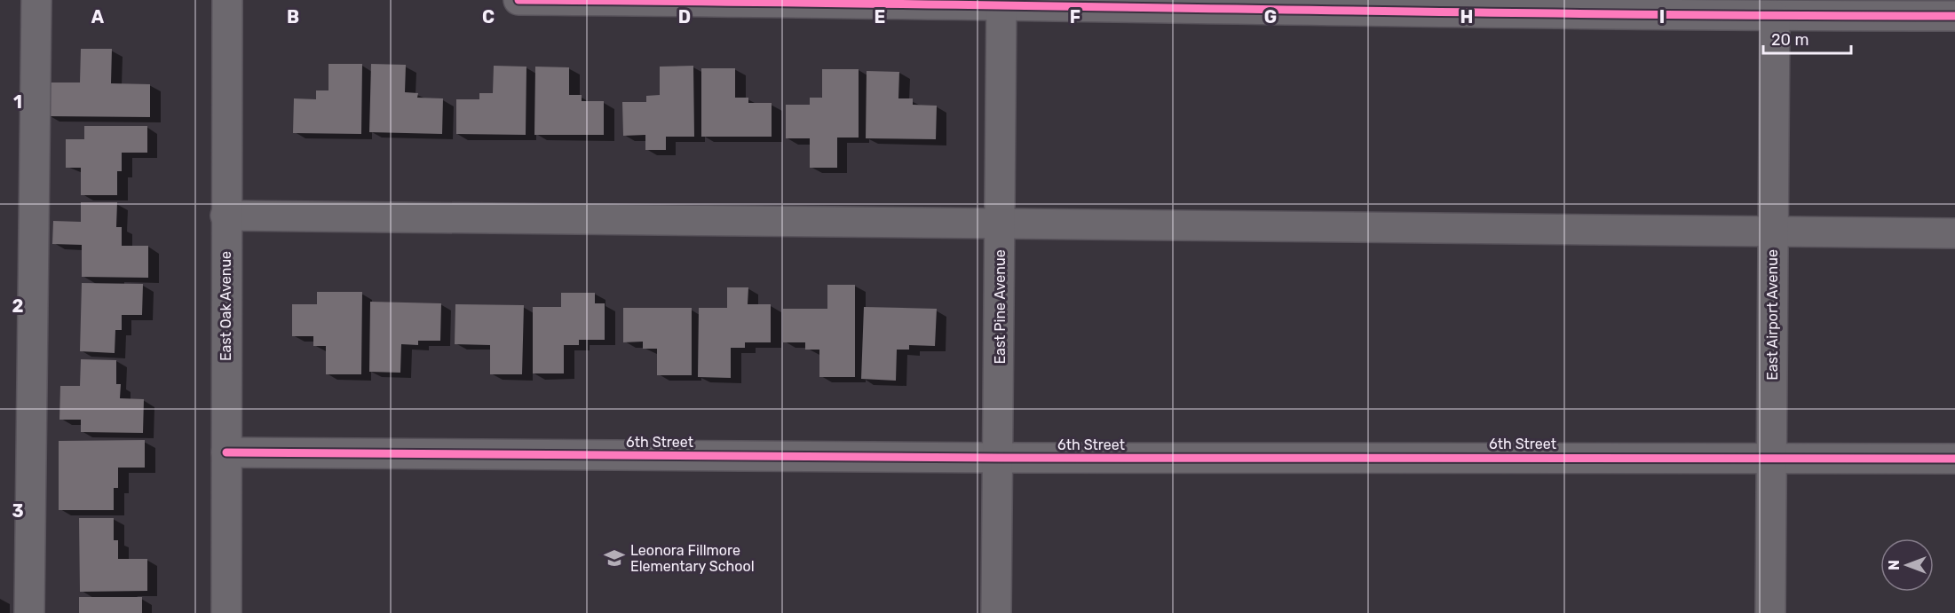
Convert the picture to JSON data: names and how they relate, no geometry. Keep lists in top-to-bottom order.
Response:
{
  "streets": {
    "street": [
      "East Oak Avenue",
      "East Pine Avenue",
      "East Airport Avenue",
      "6th Street"
    ]
  },
  "crossings": [
    ["East Oak Avenue", "6th Street"],
    ["East Pine Avenue", "6th Street"],
    ["East Airport Avenue", "6th Street"]
  ],
  "places": {
    "school or university": ["Leonora Fillmore Elementary School"]
  },
  "scale_bar": "20 m",
  "north": "left",
  "grid": {
    "columns": [
      "A",
      "B",
      "C",
      "D",
      "E",
      "F",
      "G",
      "H",
      "I"
    ],
    "rows": ["1", "2", "3"]
  }
}
